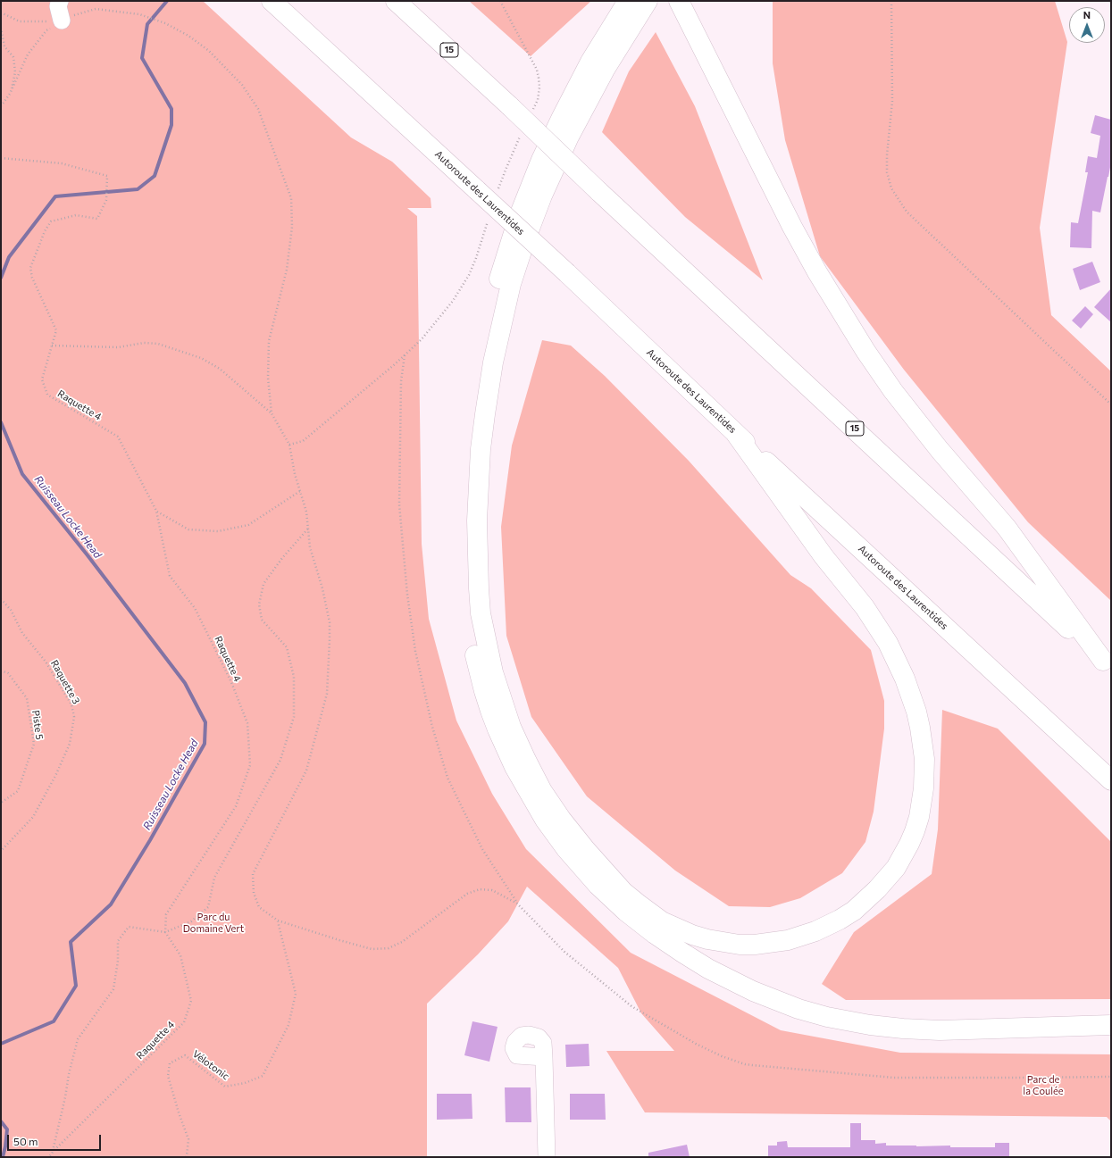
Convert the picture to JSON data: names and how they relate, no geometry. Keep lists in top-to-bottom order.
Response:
{
  "streets": {
    "highway": ["15", "Autoroute des Laurentides"],
    "path": [
      "Raquette 4",
      "Raquette 3",
      "Piste 5",
      "Vélotonic"
    ]
  },
  "water": ["Ruisseau Locke Head"],
  "parks": ["Parc du Domaine Vert", "Parc de la Coulée"],
  "scale_bar": "50 m",
  "north": "top"
}
